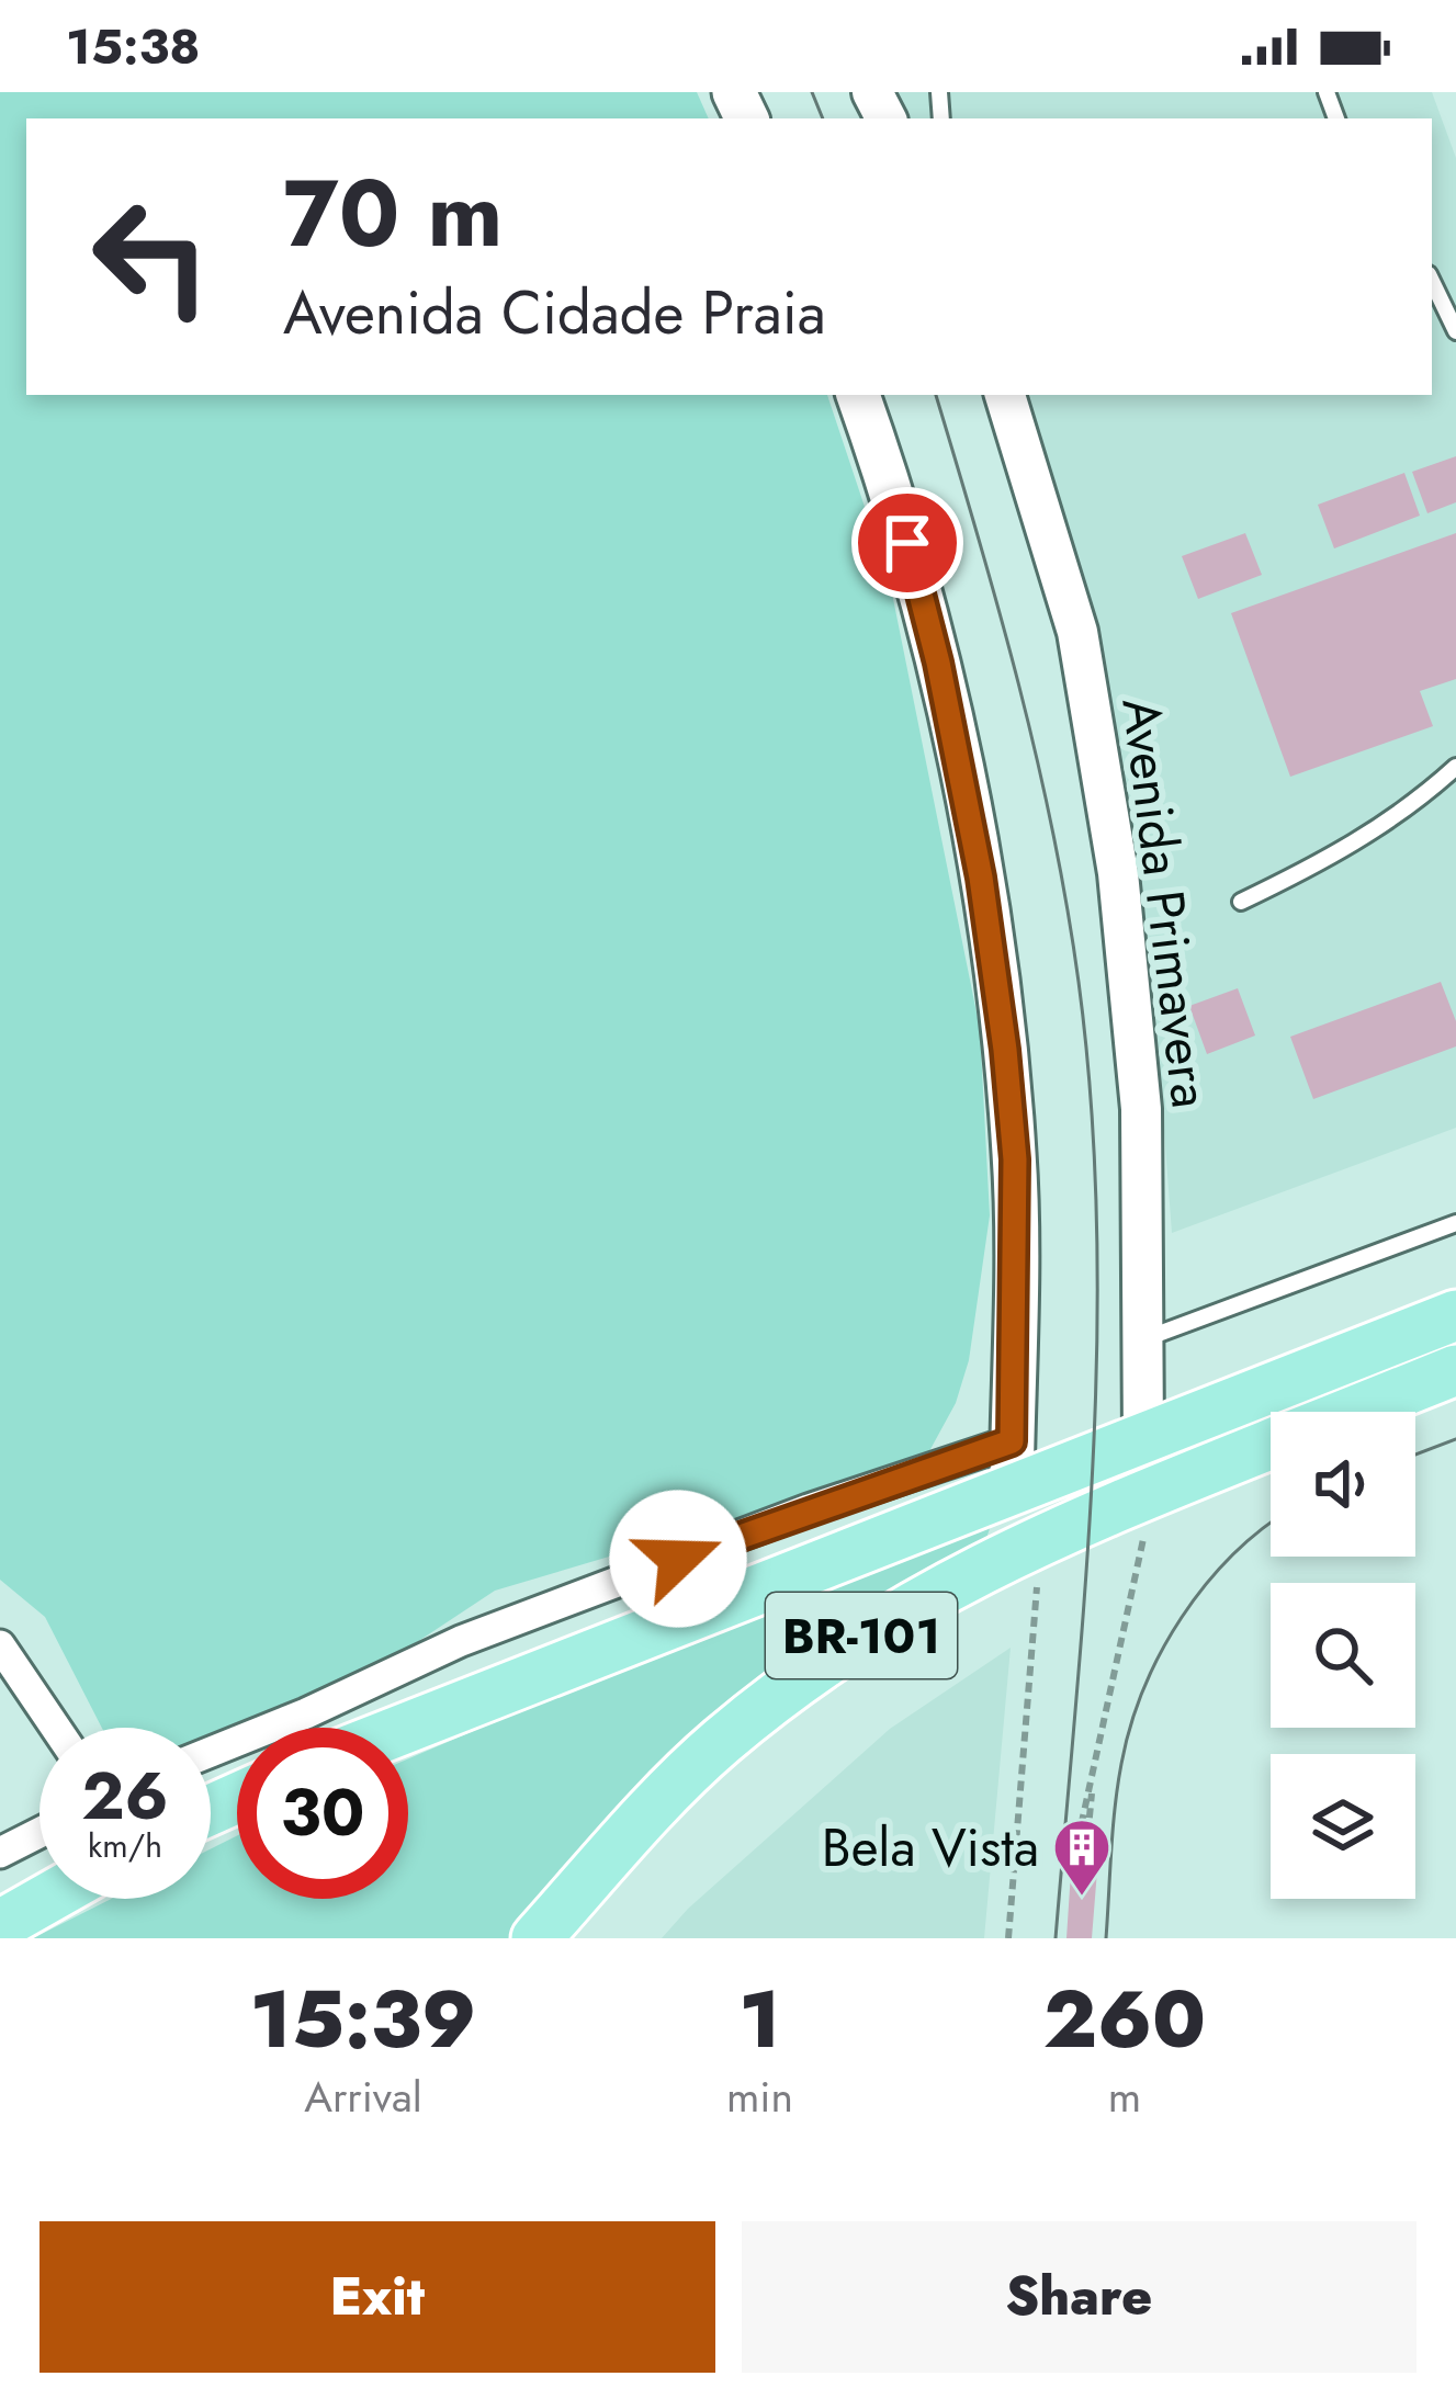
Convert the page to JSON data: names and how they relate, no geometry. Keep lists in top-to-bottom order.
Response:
{
  "streets": {
    "main road": ["BR-101"],
    "street": ["Avenida Primavera"]
  },
  "crossings": [
    ["Avenida Primavera", "BR-101"]
  ],
  "places": {
    "building": ["Bela Vista"]
  },
  "page": {
    "status": "15:38",
    "turn": ["70 m", "Avenida Cidade Praia"],
    "speed": "26 km/h",
    "limit": "30",
    "eta": [
      "15:39",
      "Arrival",
      "1",
      "min",
      "260",
      "m"
    ],
    "buttons": ["Exit", "Share"]
  }
}
